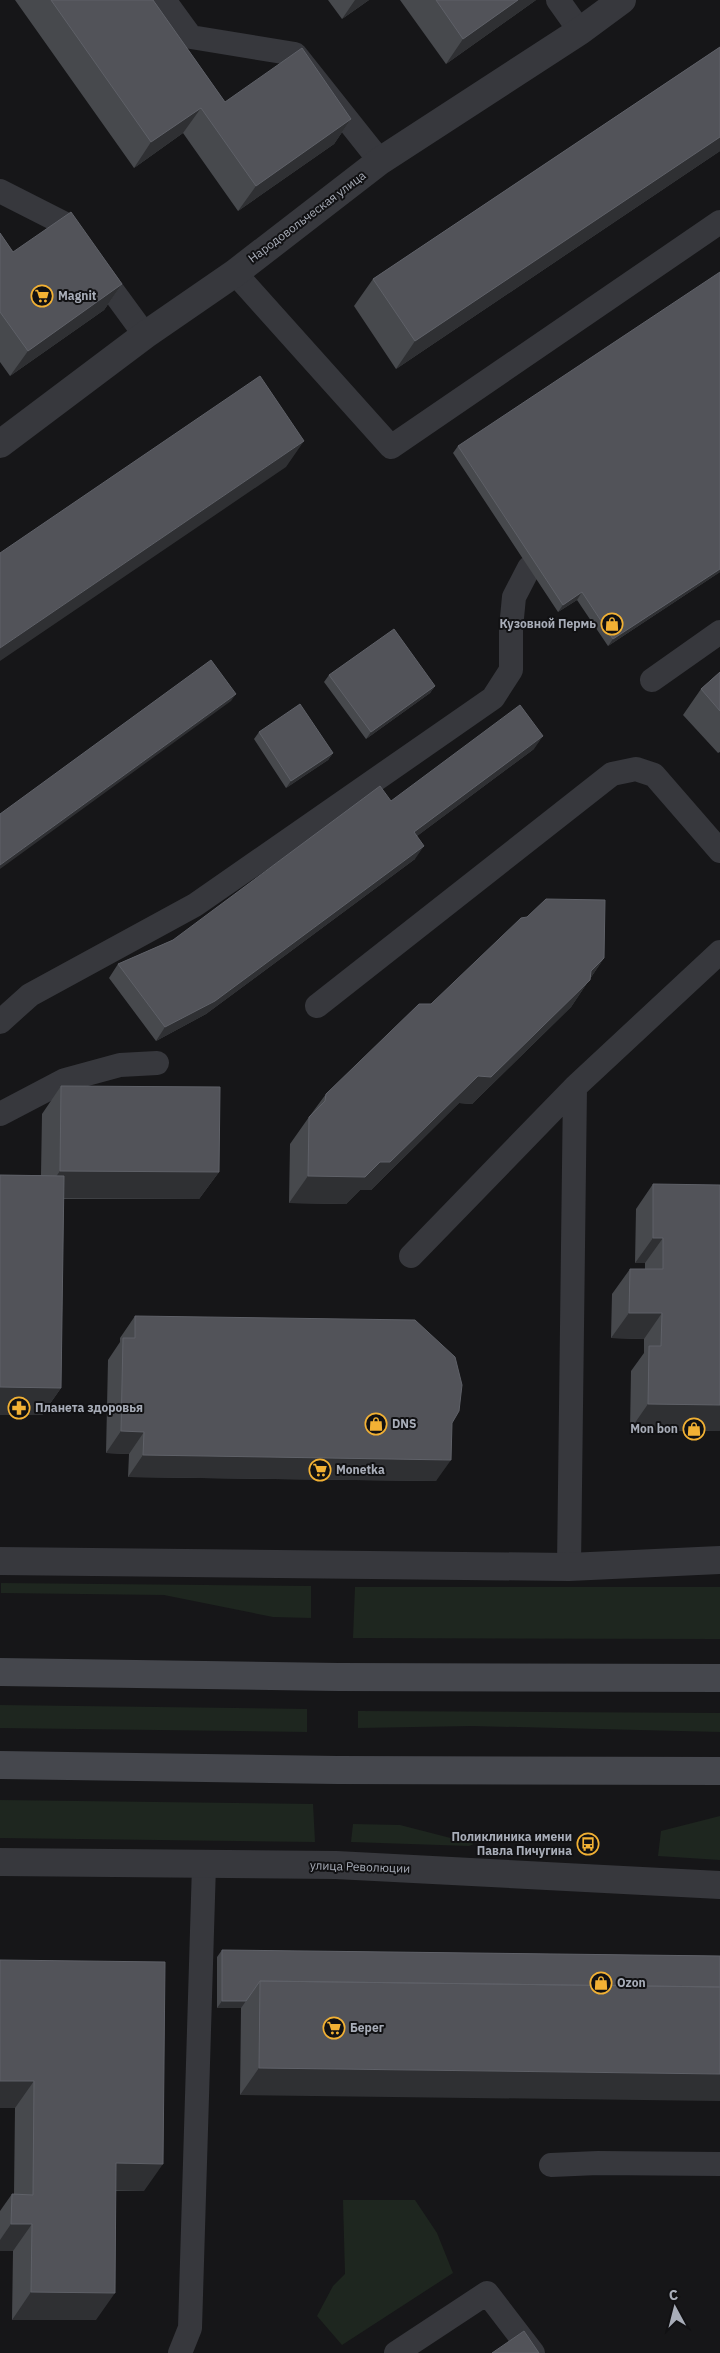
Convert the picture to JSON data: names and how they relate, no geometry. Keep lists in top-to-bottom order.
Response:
{
  "streets": {
    "street": ["Народовольческая улица", "улица Революции"]
  },
  "places": {
    "supermarket": ["Magnit", "Monetka", "Берег"],
    "shop": [
      "Кузовной Пермь",
      "DNS",
      "Mon bon",
      "Ozon"
    ],
    "pharmacy": ["Планета здоровья"],
    "bus stop": ["Поликлиника имени Павла Пичугина"]
  },
  "north": "top"
}
